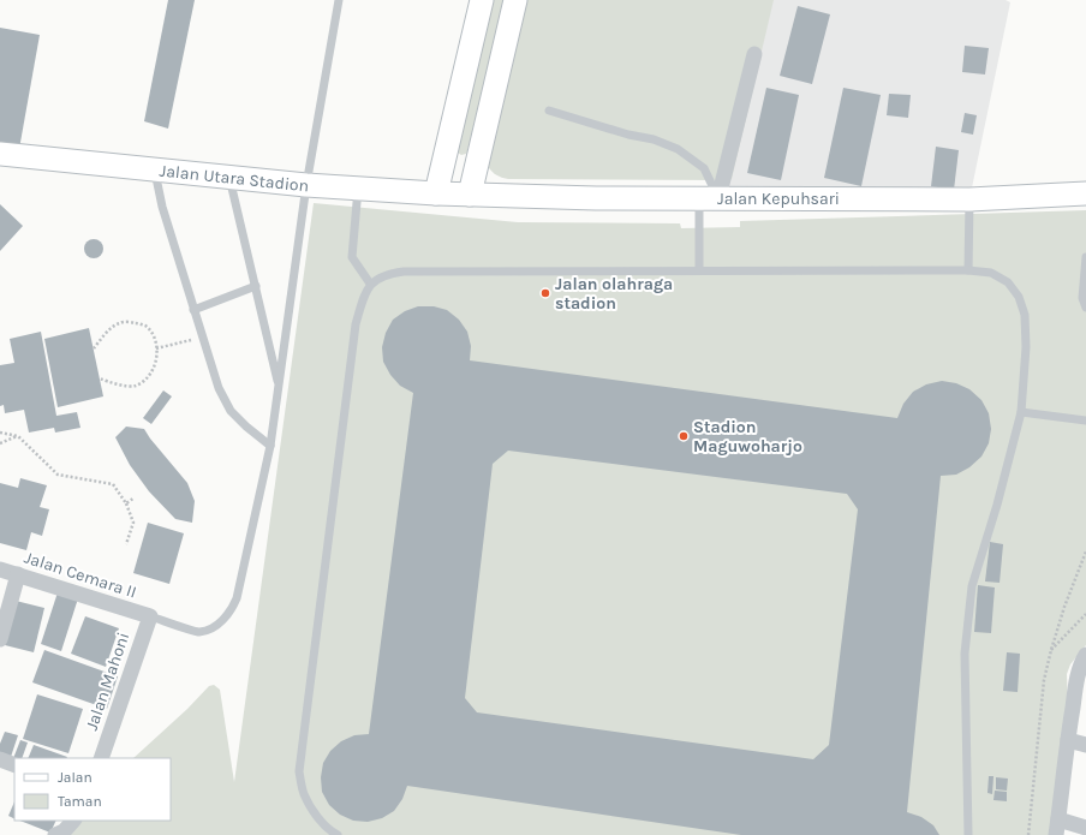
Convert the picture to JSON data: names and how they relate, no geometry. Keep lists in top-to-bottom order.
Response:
{
  "streets": {
    "street": [
      "Jalan Utara Stadion",
      "Jalan Kepuhsari",
      "Jalan Cemara II",
      "Jalan Mahoni"
    ]
  },
  "crossings": [
    ["Jalan Utara Stadion", "Jalan Kepuhsari"],
    ["Jalan Cemara II", "Jalan Mahoni"]
  ],
  "places": ["Jalan olahraga stadion", "Stadion Maguwoharjo"],
  "legend": ["Jalan", "Taman"]
}
